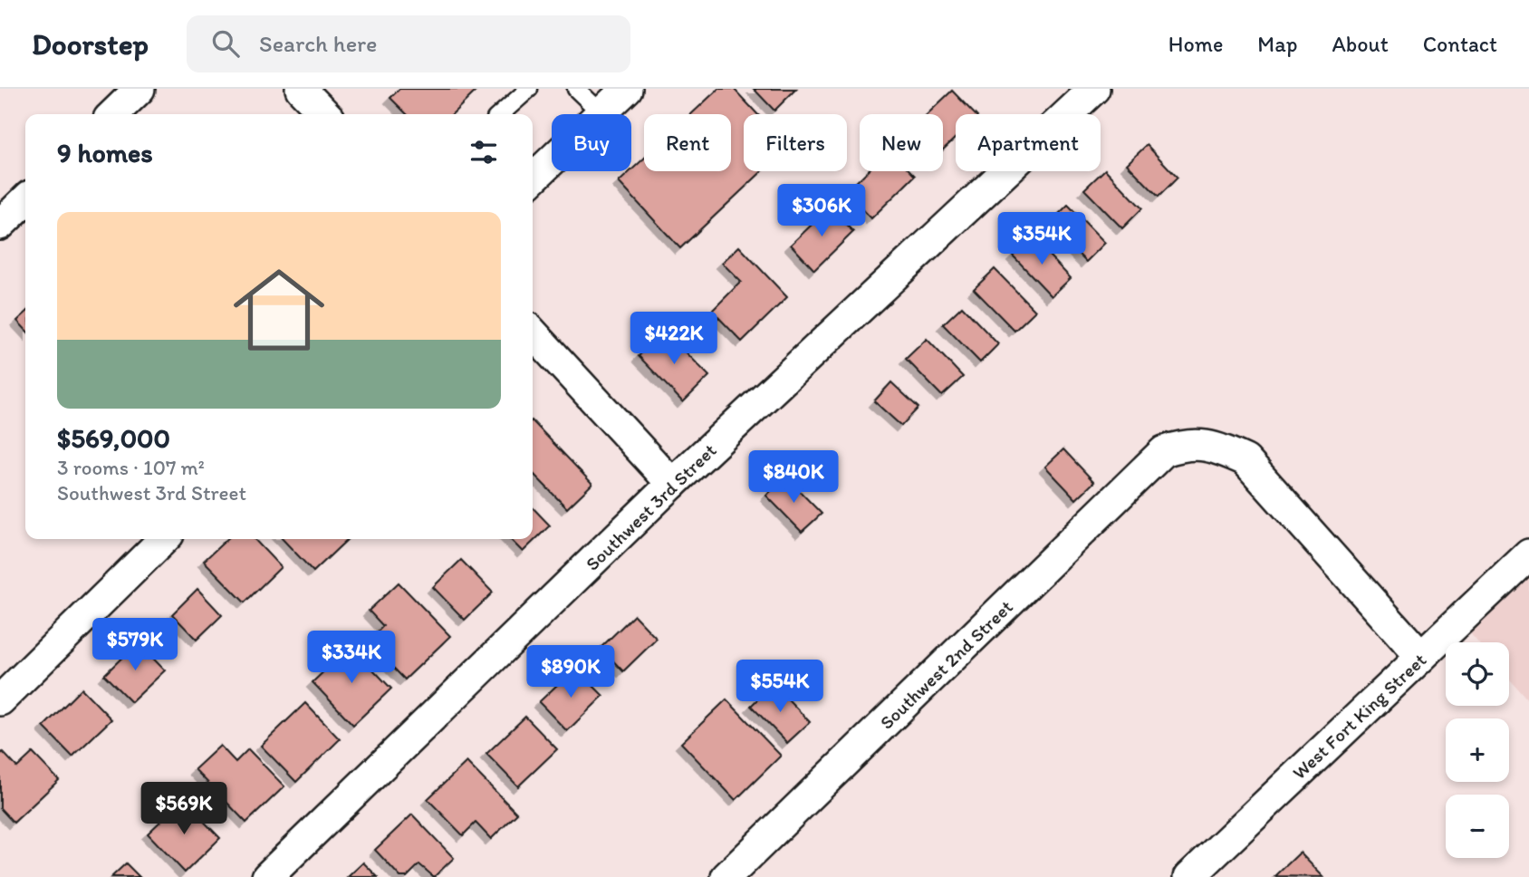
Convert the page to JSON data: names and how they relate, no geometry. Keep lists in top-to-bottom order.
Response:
{
  "streets": {
    "street": ["Southwest 3rd Street", "Southwest 2nd Street", "West Fort King Street"]
  },
  "crossings": [
    ["Southwest 2nd Street", "West Fort King Street"]
  ],
  "page": {
    "header": "Doorstep",
    "search": "Search here",
    "nav": [
      "Home",
      "Map",
      "About",
      "Contact"
    ],
    "chip": [
      "Buy",
      "Rent",
      "Filters",
      "New",
      "Apartment"
    ],
    "heading": "9 homes",
    "price": [
      "$306K",
      "$354K",
      "$422K",
      "$840K",
      "$579K",
      "$334K",
      "$890K",
      "$554K",
      "$569K"
    ],
    "list": [
      {
        "name": "$569,000",
        "note": "3 rooms · 107 m² · Southwest 3rd Street"
      }
    ],
    "map_buttons": ["+", "−"]
  }
}
